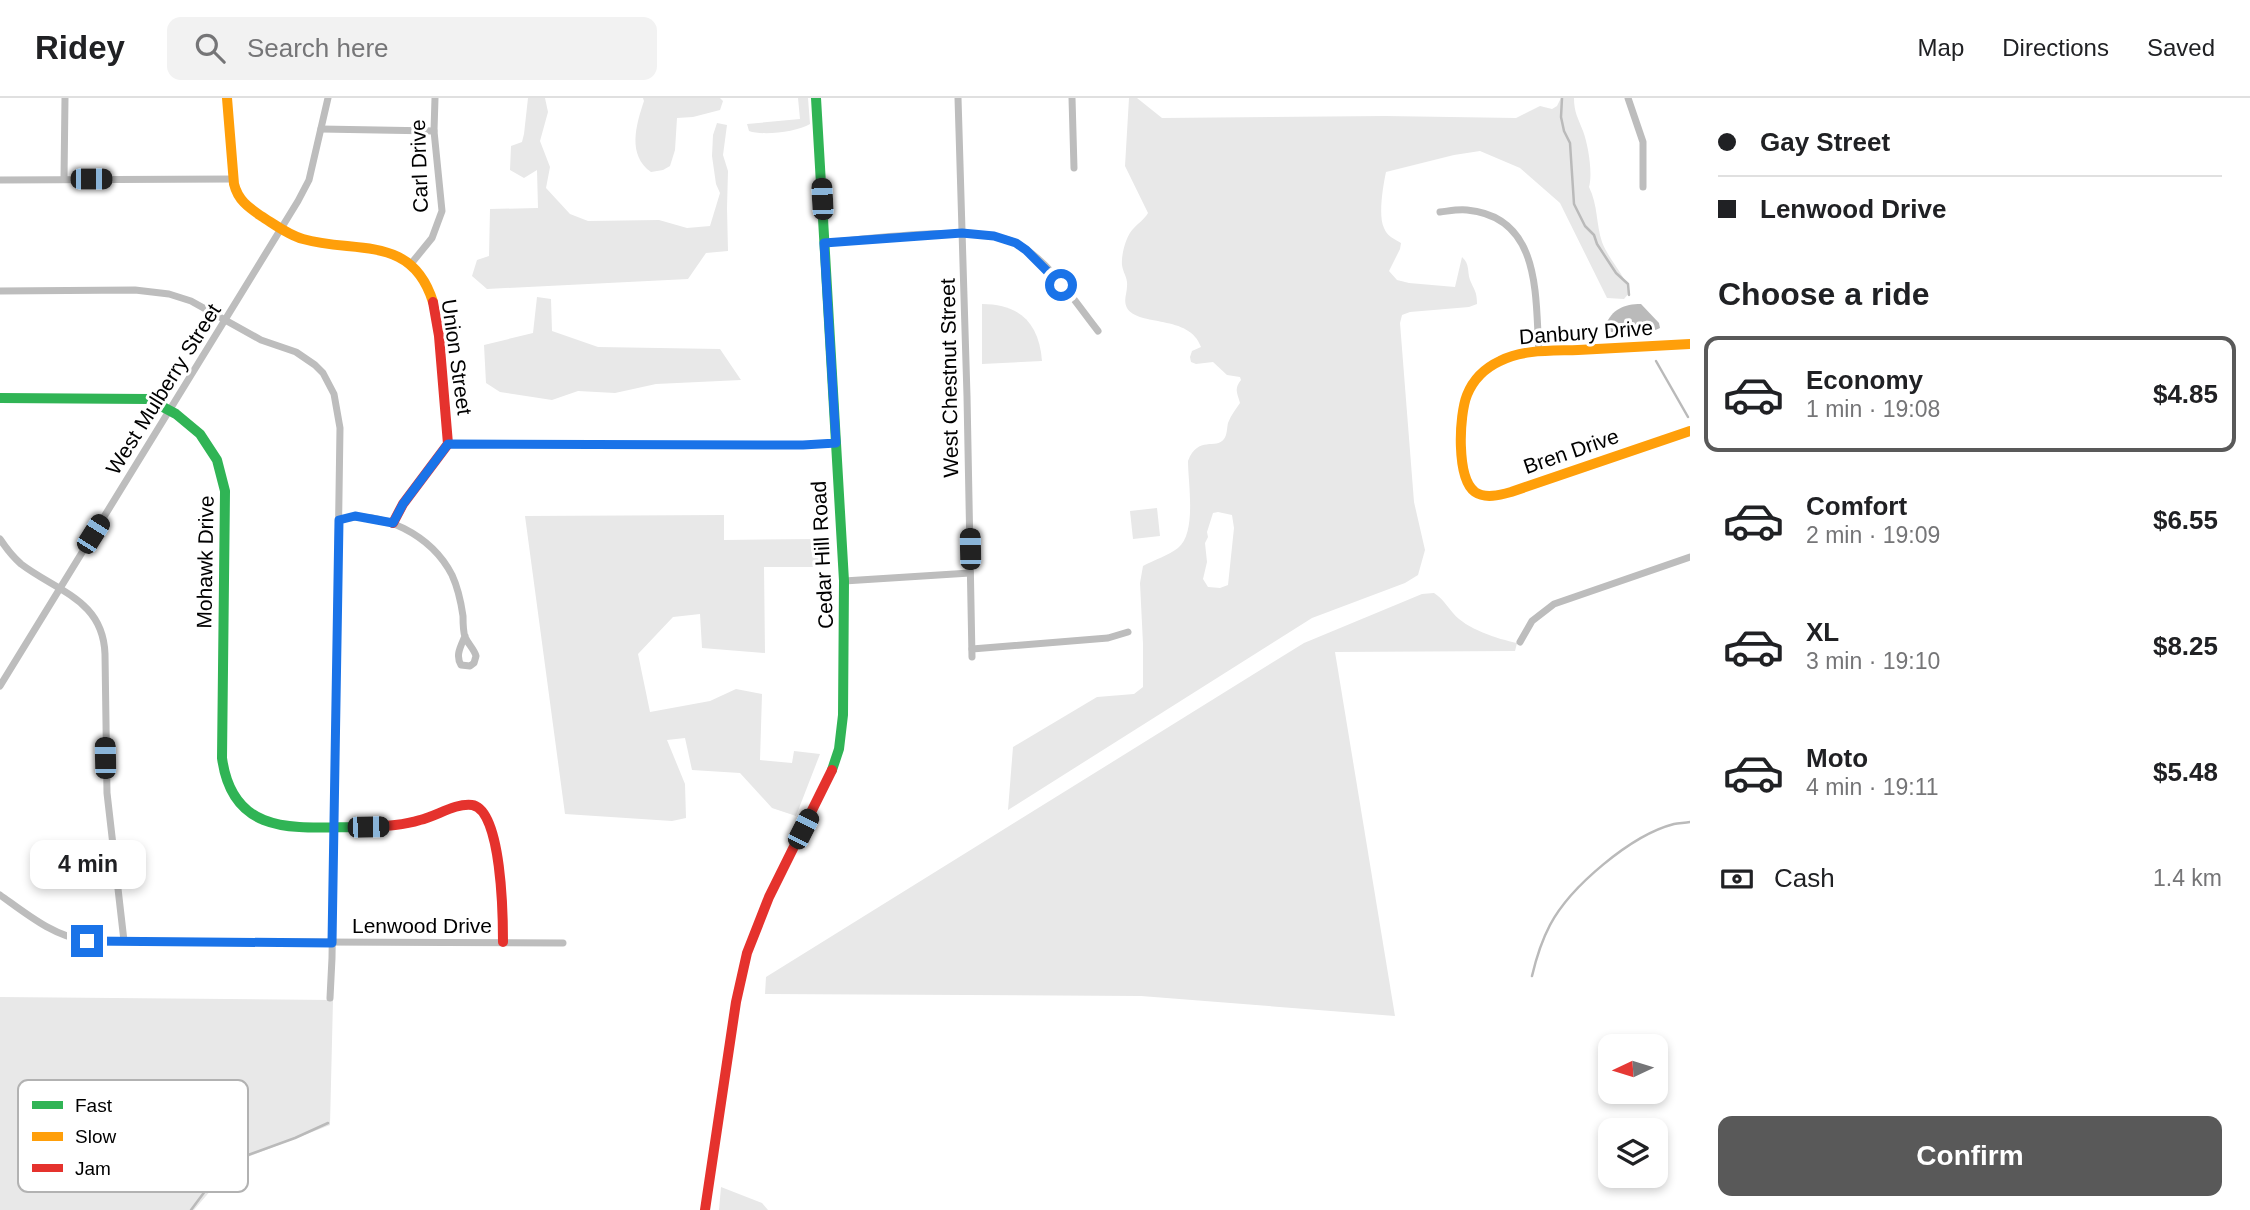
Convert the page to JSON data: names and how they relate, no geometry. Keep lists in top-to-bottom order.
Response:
{
  "streets": {
    "street": [
      "Carl Drive",
      "Danbury Drive",
      "Union Street",
      "West Chestnut Street",
      "West Mulberry Street",
      "Bren Drive",
      "Cedar Hill Road",
      "Mohawk Drive",
      "Lenwood Drive"
    ]
  },
  "crossings": [
    ["Carl Drive", "Union Street"],
    ["Danbury Drive", "Bren Drive"],
    ["Union Street", "West Mulberry Street"],
    ["West Mulberry Street", "Mohawk Drive"],
    ["Mohawk Drive", "Lenwood Drive"]
  ],
  "legend": ["Fast", "Slow", "Jam"],
  "north": "left",
  "page": {
    "header": "Ridey",
    "search": "Search here",
    "nav": ["Map", "Directions", "Saved"],
    "banner": ["Gay Street", "Lenwood Drive"],
    "heading": "Choose a ride",
    "list": [
      {
        "name": "Economy",
        "note": "1 min · 19:08",
        "value": "$4.85"
      },
      {
        "name": "Comfort",
        "note": "2 min · 19:09",
        "value": "$6.55"
      },
      {
        "name": "XL",
        "note": "3 min · 19:10",
        "value": "$8.25"
      },
      {
        "name": "Moto",
        "note": "4 min · 19:11",
        "value": "$5.48"
      }
    ],
    "bubble": "4 min",
    "pay": ["Cash", "1.4 km"],
    "buttons": "Confirm"
  }
}
